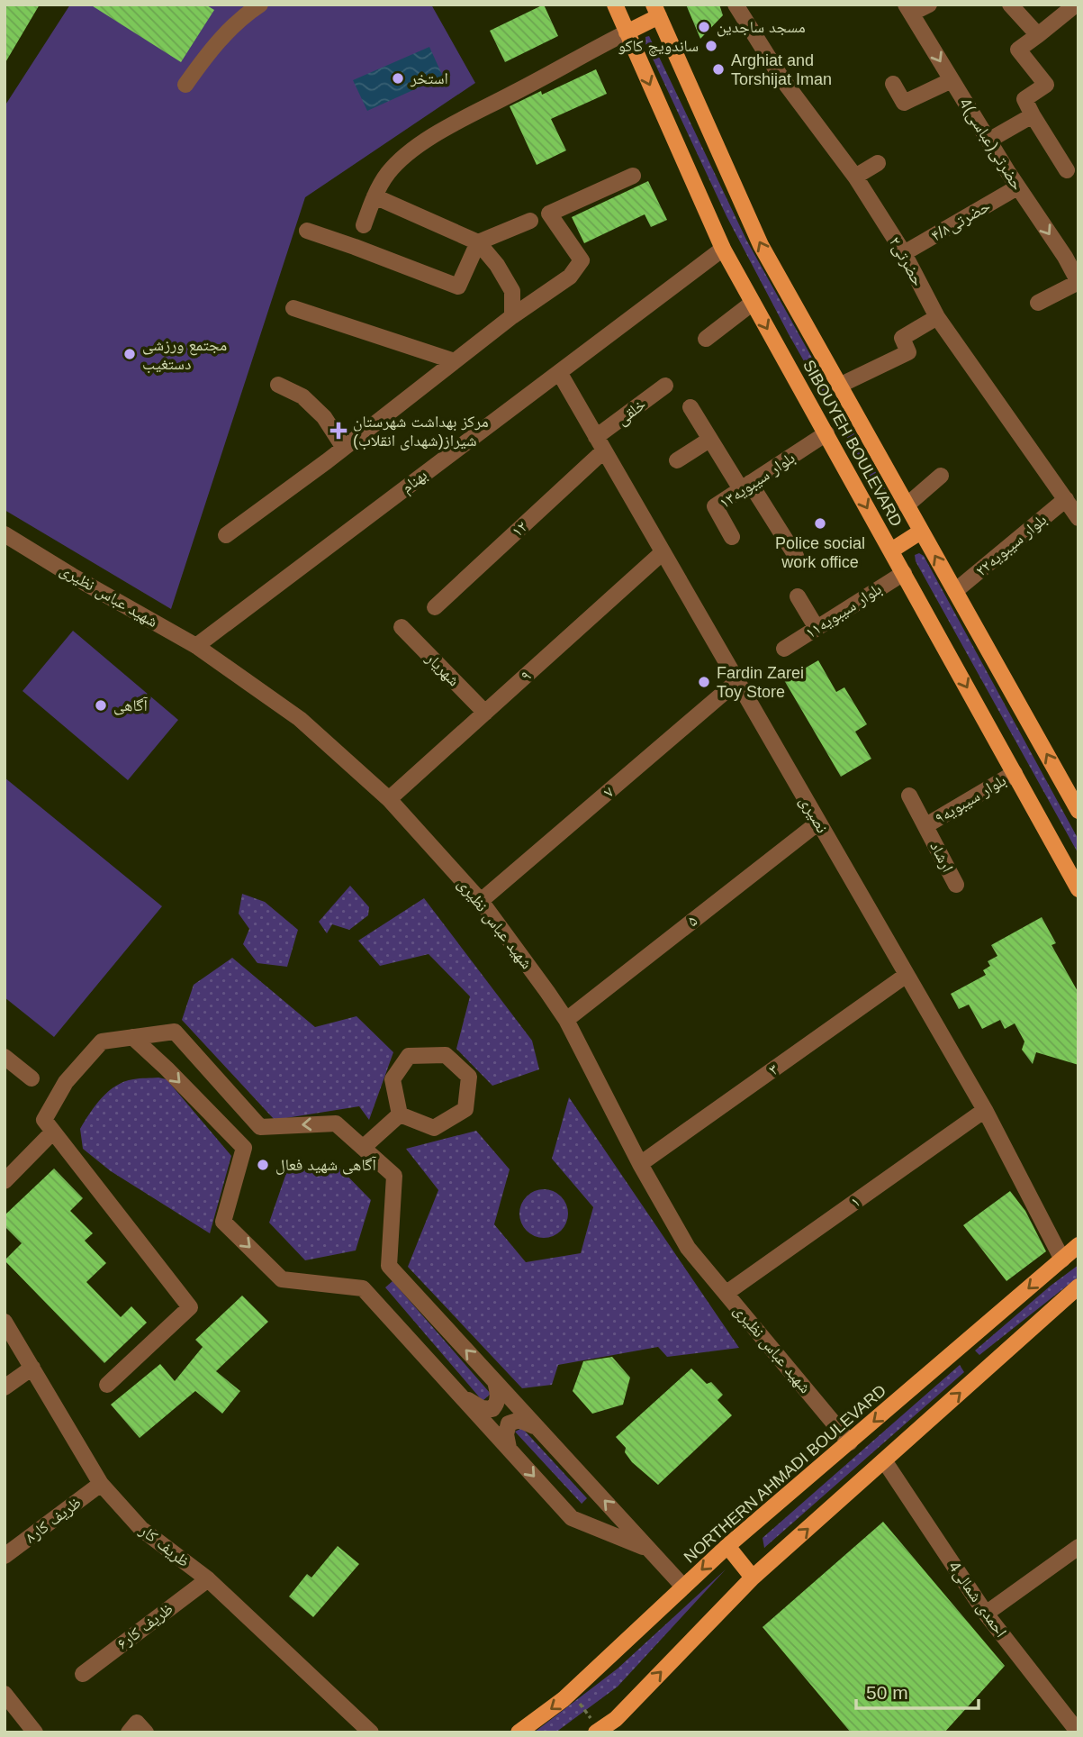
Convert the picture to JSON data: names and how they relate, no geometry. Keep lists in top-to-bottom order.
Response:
{
  "streets": {
    "main road": ["SIBOUYEH BOULEVARD", "NORTHERN AHMADI BOULEVARD"],
    "street": [
      "4حضرتی(عباسی)",
      "حضرتی۴/۸",
      "حضرتی۲",
      "خلقی",
      "بلوار سیبویه۱۳",
      "بهنام",
      "۱۲",
      "بلوار سیبویه۲۲",
      "شهید عباس نظیری",
      "بلوار سیبویه۱۱",
      "شهریار",
      "۹",
      "۷",
      "بلوار سیبویه۹",
      "نصیری",
      "ارشاد",
      "۵",
      "۳",
      "۱",
      "ظریف کار۸",
      "ظریف کار",
      "4احمدی شمالی",
      "ظریف کار۶"
    ]
  },
  "crossings": [
    ["4حضرتی(عباسی)", "حضرتی۴/۸"],
    ["حضرتی۴/۸", "حضرتی۲"],
    ["حضرتی۲", "بلوار سیبویه۲۲"],
    ["خلقی", "۱۲"],
    ["خلقی", "نصیری"],
    ["SIBOUYEH BOULEVARD", "بلوار سیبویه۱۳"],
    ["SIBOUYEH BOULEVARD", "بهنام"],
    ["SIBOUYEH BOULEVARD", "بلوار سیبویه۲۲"],
    ["SIBOUYEH BOULEVARD", "بلوار سیبویه۱۱"],
    ["SIBOUYEH BOULEVARD", "بلوار سیبویه۹"],
    ["بهنام", "شهید عباس نظیری"],
    ["بهنام", "نصیری"],
    ["۱۲", "نصیری"],
    ["شهید عباس نظیری", "۹"],
    ["شهید عباس نظیری", "۷"],
    ["شهید عباس نظیری", "۵"],
    ["شهید عباس نظیری", "۳"],
    ["شهید عباس نظیری", "۱"],
    ["شهید عباس نظیری", "NORTHERN AHMADI BOULEVARD"],
    ["شهریار", "۹"],
    ["۹", "نصیری"],
    ["۷", "نصیری"],
    ["بلوار سیبویه۹", "ارشاد"],
    ["نصیری", "۵"],
    ["نصیری", "۳"],
    ["نصیری", "۱"],
    ["نصیری", "NORTHERN AHMADI BOULEVARD"],
    ["ظریف کار۸", "ظریف کار"],
    ["ظریف کار", "ظریف کار۶"]
  ],
  "places": {
    "other": [
      "مسجد ساجدین",
      "ساندویچ کاکو",
      "Arghiat and Torshijat Iman",
      "استخر",
      "مجتمع ورزشی دستغیب",
      "Police social work office",
      "Fardin Zarei Toy Store",
      "آگاهی",
      "آگاهی شهید فعال"
    ],
    "health": ["مرکز بهداشت شهرستان شیراز(شهدای انقلاب)"]
  },
  "scale_bar": "50 m"
}
